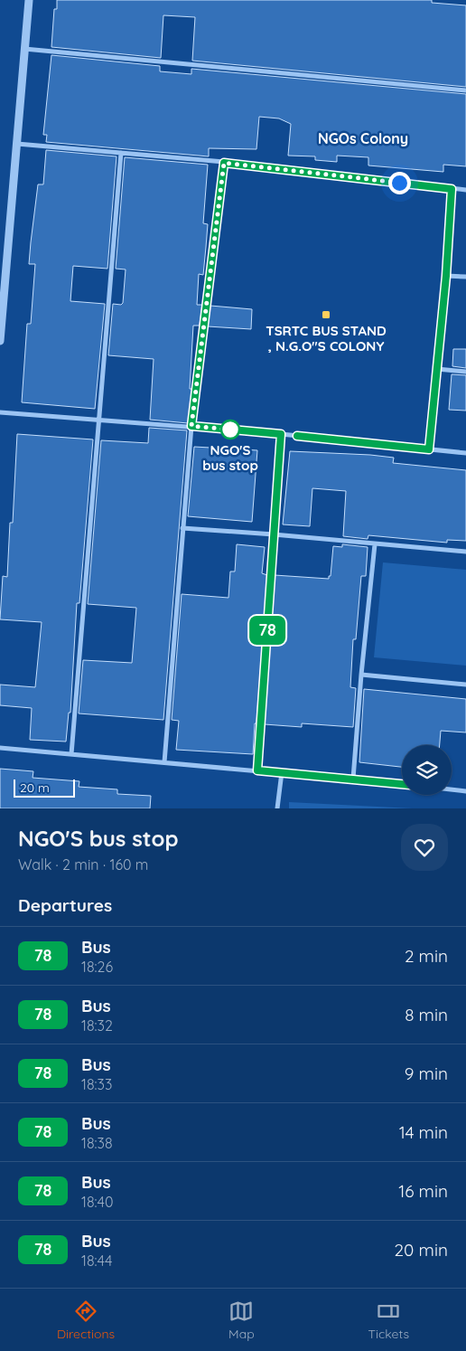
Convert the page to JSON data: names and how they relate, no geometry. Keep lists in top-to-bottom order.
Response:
{
  "districts": ["NGOs Colony"],
  "places": {
    "transit": ["TSRTC BUS STAND , N.G.O\"S COLONY"],
    "other": ["NGO'S bus stop"]
  },
  "lines": ["bus line 78"],
  "scale_bar": "20 m",
  "page": {
    "on_map": "78",
    "scale": "20 m",
    "heading": [
      ["NGO'S bus stop", "Walk · 2 min · 160 m"],
      "Departures"
    ],
    "list": [
      {
        "mark": "78",
        "name": "Bus",
        "note": "18:26",
        "value": "2 min"
      },
      {
        "mark": "78",
        "name": "Bus",
        "note": "18:32",
        "value": "8 min"
      },
      {
        "mark": "78",
        "name": "Bus",
        "note": "18:33",
        "value": "9 min"
      },
      {
        "mark": "78",
        "name": "Bus",
        "note": "18:38",
        "value": "14 min"
      },
      {
        "mark": "78",
        "name": "Bus",
        "note": "18:40",
        "value": "16 min"
      },
      {
        "mark": "78",
        "name": "Bus",
        "note": "18:44",
        "value": "20 min"
      }
    ],
    "tabs": ["Directions", "Map", "Tickets"]
  }
}
